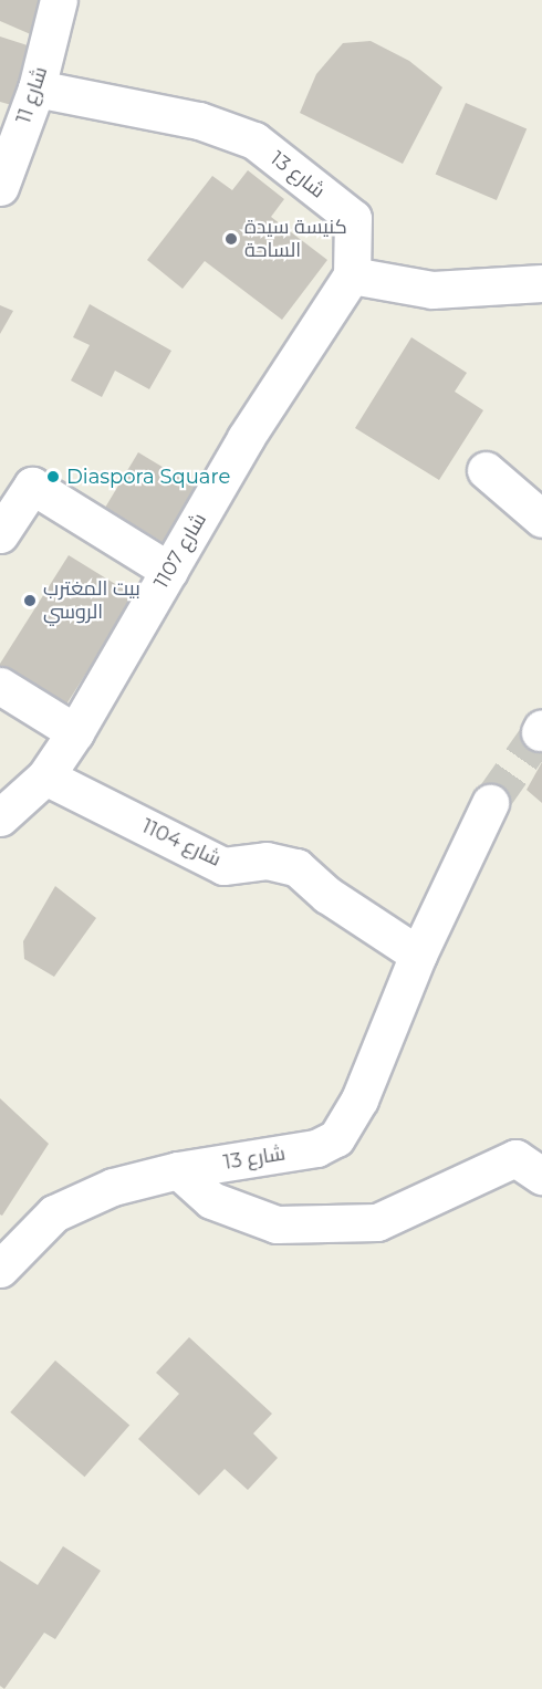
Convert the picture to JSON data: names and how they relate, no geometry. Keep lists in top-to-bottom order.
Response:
{
  "streets": {
    "street": [
      "شارع 11",
      "شارع 13",
      "شارع 1107",
      "شارع 1104"
    ]
  },
  "crossings": [
    ["شارع 11", "شارع 13"],
    ["شارع 13", "شارع 1107"],
    ["شارع 13", "شارع 1104"],
    ["شارع 1107", "شارع 1104"]
  ],
  "places": ["كنيسة سيدة الساحة", "Diaspora Square", "بيت المغترب الروسي"]
}
